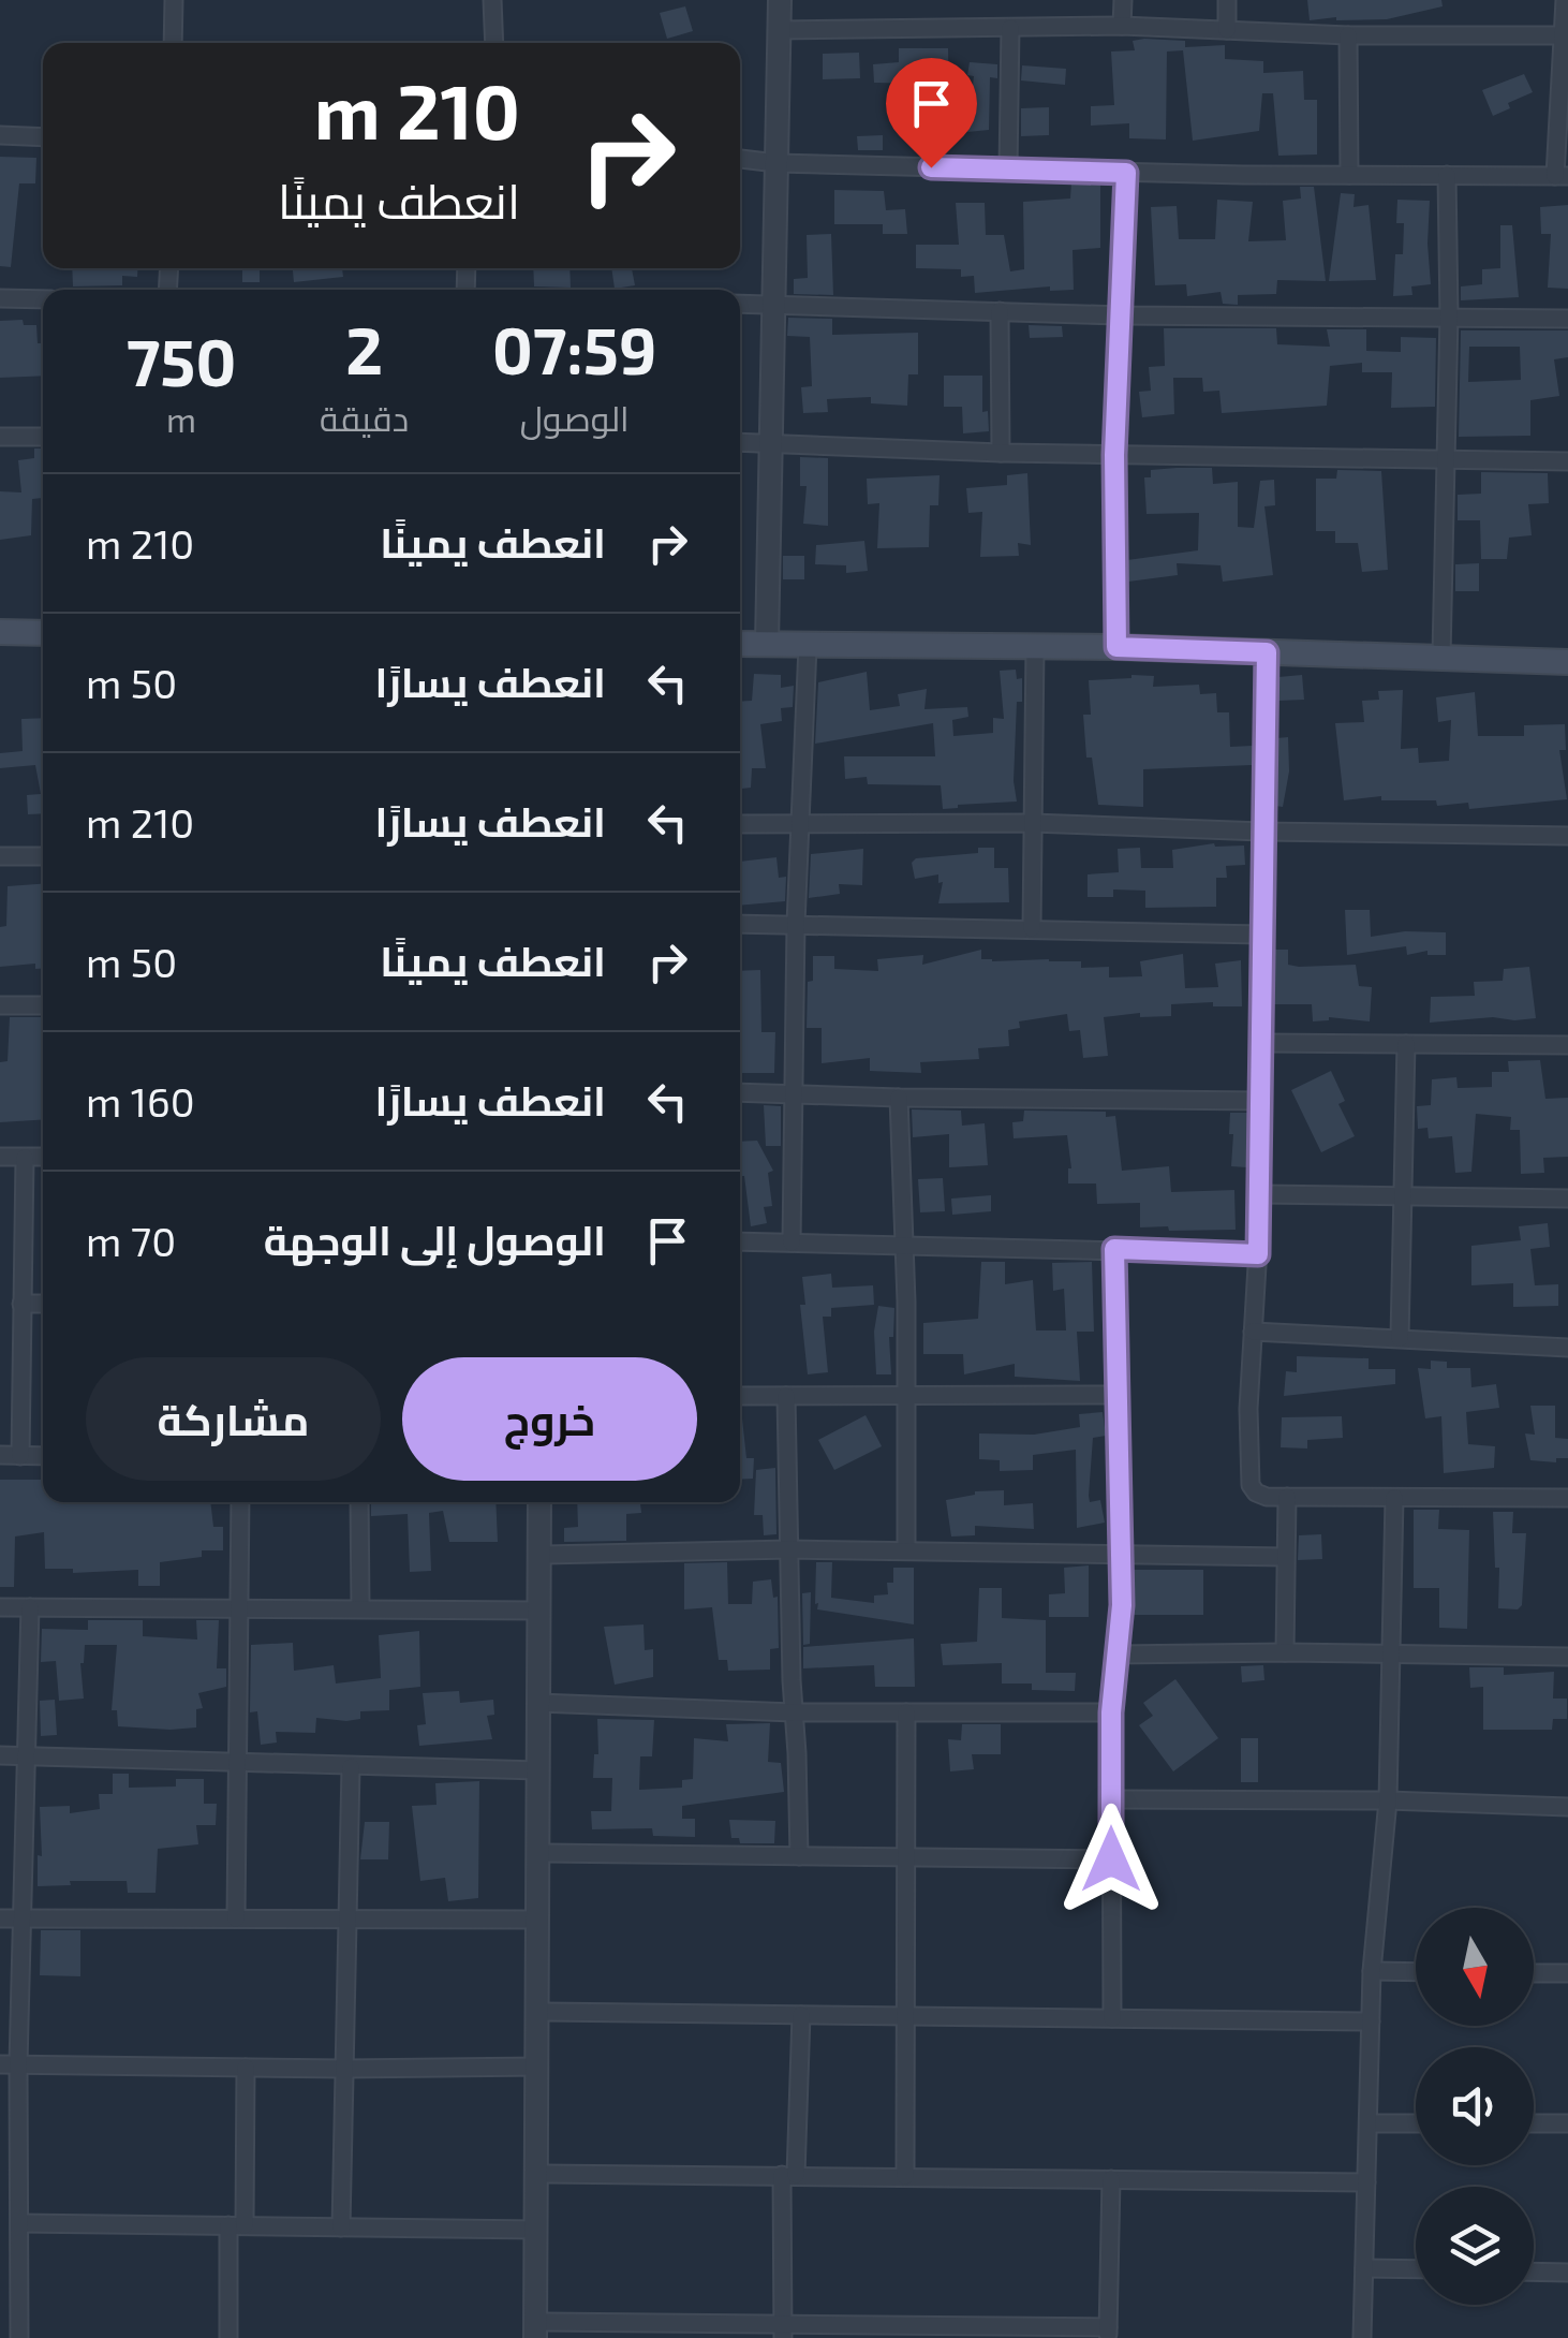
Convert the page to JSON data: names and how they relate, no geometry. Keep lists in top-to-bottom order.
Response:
{
  "north": "bottom",
  "page": {
    "turn": ["210 m", "انعطف يمينًا"],
    "eta": [
      "07:59",
      "الوصول",
      "2",
      "دقيقة",
      "750",
      "m"
    ],
    "list": [
      {
        "name": "انعطف يمينًا",
        "value": "210 m"
      },
      {
        "name": "انعطف يسارًا",
        "value": "50 m"
      },
      {
        "name": "انعطف يسارًا",
        "value": "210 m"
      },
      {
        "name": "انعطف يمينًا",
        "value": "50 m"
      },
      {
        "name": "انعطف يسارًا",
        "value": "160 m"
      },
      {
        "name": "الوصول إلى الوجهة",
        "value": "70 m"
      }
    ],
    "buttons": ["خروج", "مشاركة"]
  }
}
